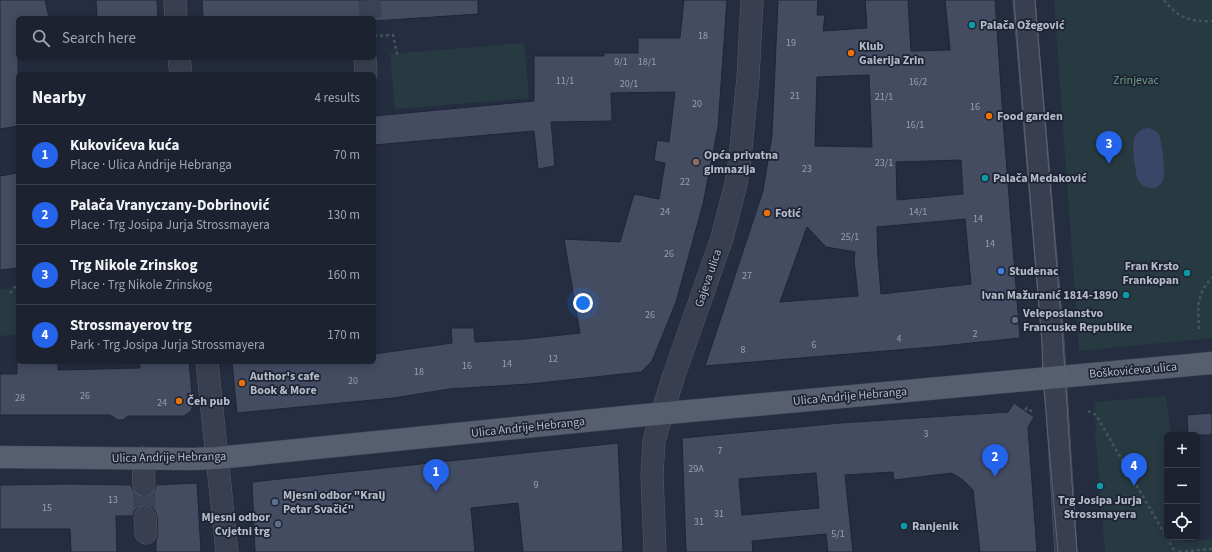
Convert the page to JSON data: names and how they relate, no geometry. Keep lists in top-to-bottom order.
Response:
{
  "streets": {
    "main road": ["Boškovićeva ulica", "Ulica Andrije Hebranga"],
    "street": ["Gajeva ulica"]
  },
  "crossings": [
    ["Gajeva ulica", "Ulica Andrije Hebranga"],
    ["Boškovićeva ulica", "Ulica Andrije Hebranga"]
  ],
  "parks": ["Zrinjevac"],
  "places": [
    "Palača Ožegović",
    "Klub Galerija Zrin",
    "Food garden",
    "Opća privatna gimnazija",
    "Palača Medaković",
    "Fotić",
    "Studenac",
    "Fran Krsto Frankopan",
    "Ivan Mažuranić 1814-1890",
    "Veleposlanstvo Francuske Republike",
    "Author's cafe Book & More",
    "Čeh pub",
    "Trg Josipa Jurja Strossmayera",
    "Mjesni odbor \"Kralj Petar Svačić\"",
    "Mjesni odbor Cvjetni trg",
    "Ranjenik"
  ],
  "house_numbers": [
    "18",
    "19",
    "9/1",
    "18/1",
    "11/1",
    "16/2",
    "20/1",
    "21",
    "21/1",
    "20",
    "16",
    "16/1",
    "23/1",
    "23",
    "22",
    "24",
    "14/1",
    "14",
    "25/1",
    "14",
    "26",
    "27",
    "26",
    "2",
    "4",
    "6",
    "8",
    "12",
    "14",
    "16",
    "18",
    "20",
    "26",
    "28",
    "24",
    "3",
    "7",
    "29A",
    "9",
    "13",
    "15",
    "31",
    "31",
    "5/1"
  ],
  "page": {
    "search": "Search here",
    "heading": ["Nearby", "4 results"],
    "list": [
      {
        "mark": "1",
        "name": "Kukovićeva kuća",
        "note": "Place · Ulica Andrije Hebranga",
        "value": "70 m"
      },
      {
        "mark": "2",
        "name": "Palača Vranyczany-Dobrinović",
        "note": "Place · Trg Josipa Jurja Strossmayera",
        "value": "130 m"
      },
      {
        "mark": "3",
        "name": "Trg Nikole Zrinskog",
        "note": "Place · Trg Nikole Zrinskog",
        "value": "160 m"
      },
      {
        "mark": "4",
        "name": "Strossmayerov trg",
        "note": "Park · Trg Josipa Jurja Strossmayera",
        "value": "170 m"
      }
    ],
    "pins": [
      "3",
      "2",
      "4",
      "1"
    ],
    "map_buttons": ["+", "−"]
  }
}
